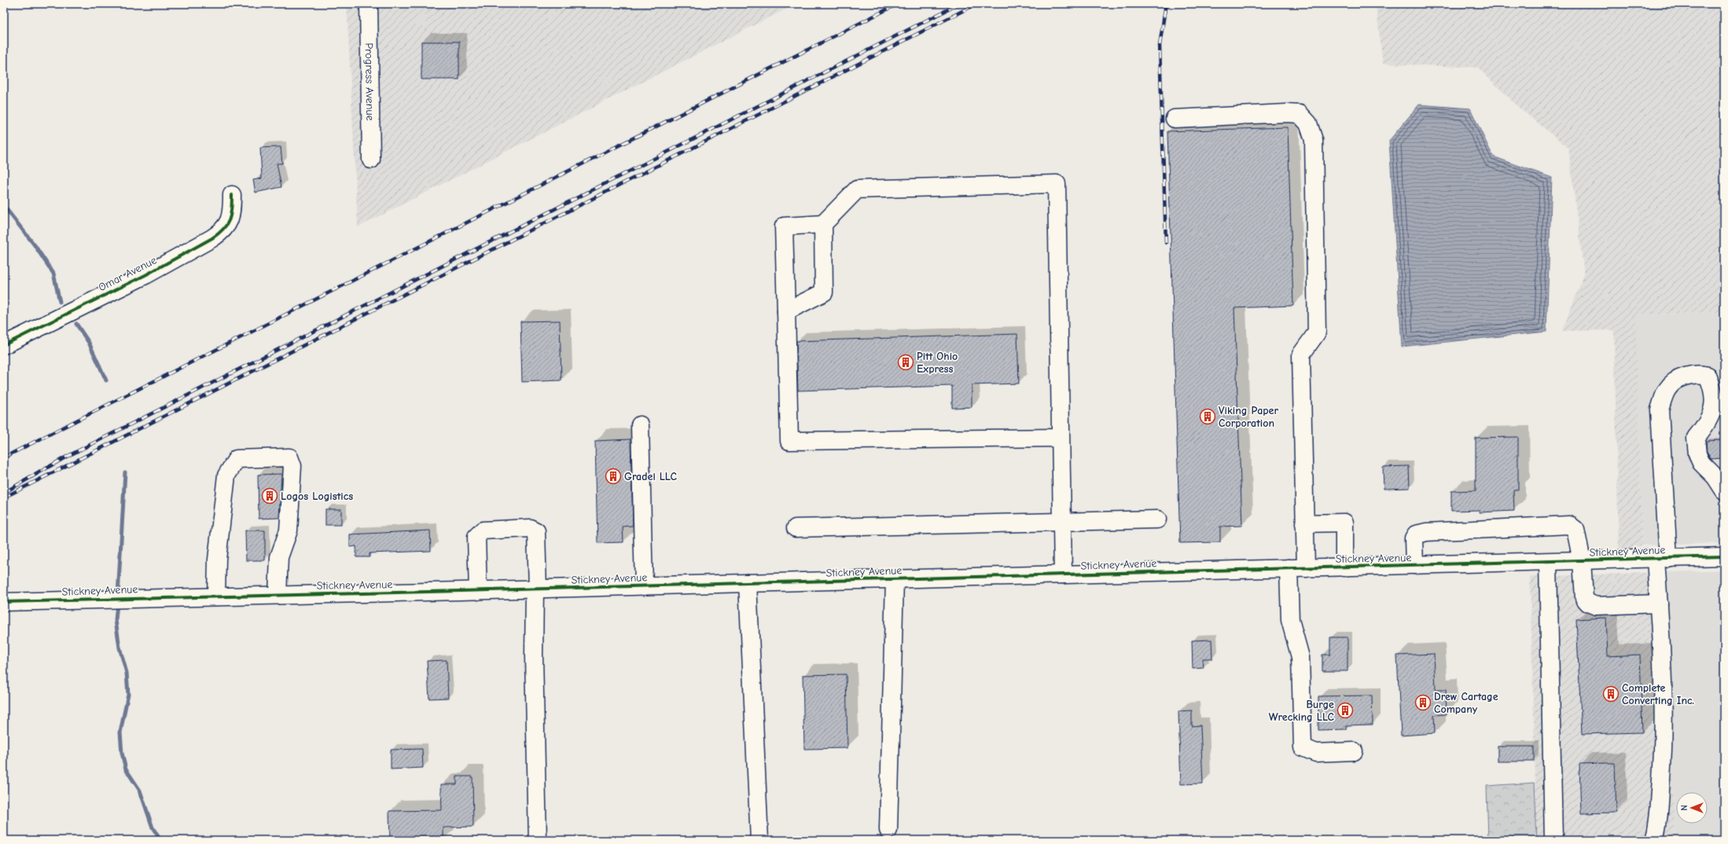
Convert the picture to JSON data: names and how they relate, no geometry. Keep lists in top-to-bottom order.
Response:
{
  "streets": {
    "street": ["Progress Avenue", "Omar Avenue", "Stickney Avenue"]
  },
  "places": {
    "building": [
      "Pitt Ohio Express",
      "Viking Paper Corporation",
      "Gradel LLC",
      "Logos Logistics",
      "Complete Converting Inc.",
      "Drew Cartage Company",
      "Burge Wrecking LLC"
    ]
  },
  "north": "left"
}
